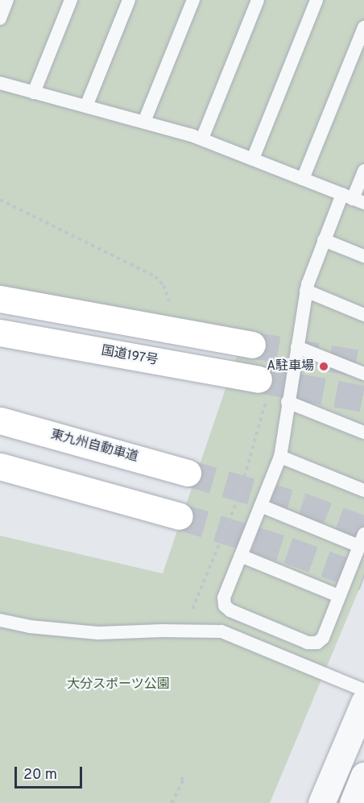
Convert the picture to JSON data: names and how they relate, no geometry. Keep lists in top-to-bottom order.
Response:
{
  "streets": {
    "highway": ["国道197号", "東九州自動車道"]
  },
  "parks": ["大分スポーツ公園"],
  "places": ["A駐車場"],
  "scale_bar": "20 m"
}
